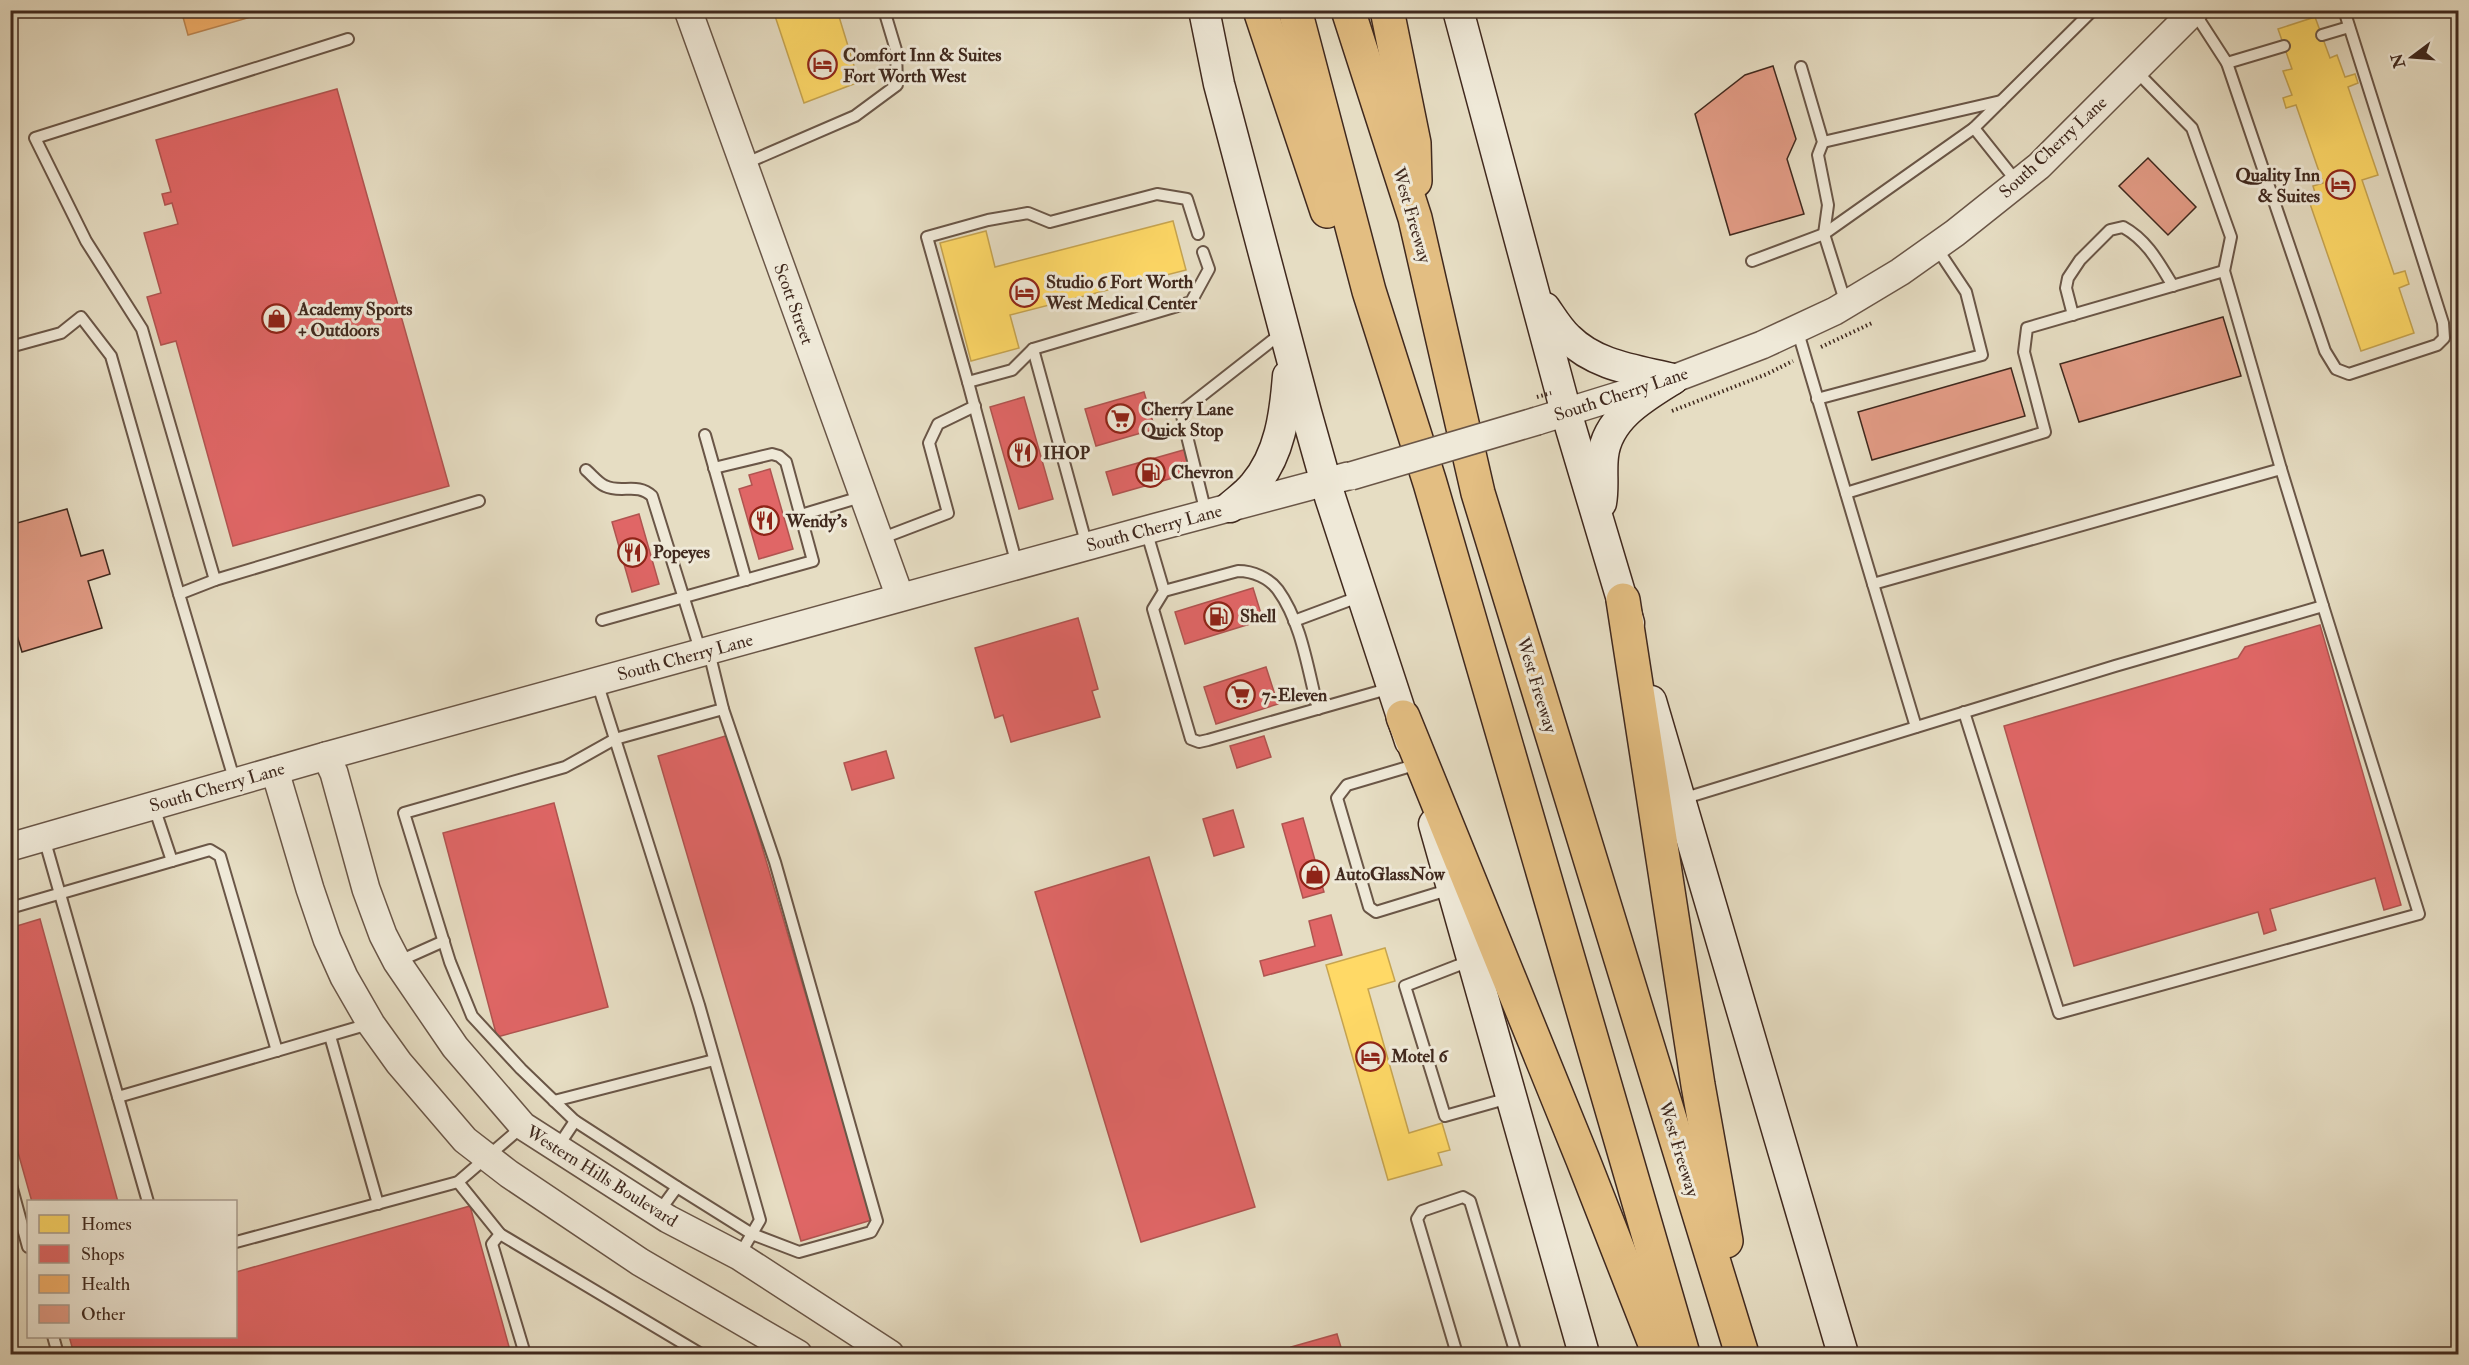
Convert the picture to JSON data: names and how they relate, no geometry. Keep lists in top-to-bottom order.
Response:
{
  "streets": {
    "highway": ["West Freeway"],
    "street": ["South Cherry Lane", "Scott Street", "Western Hills Boulevard"]
  },
  "crossings": [
    ["South Cherry Lane", "Scott Street"],
    ["South Cherry Lane", "Western Hills Boulevard"]
  ],
  "places": {
    "hotel": [
      "Comfort Inn & Suites Fort Worth West",
      "Quality Inn & Suites",
      "Studio 6 Fort Worth West Medical Center",
      "Motel 6"
    ],
    "shop": ["Academy Sports + Outdoors", "AutoGlassNow"],
    "supermarket": ["Cherry Lane Quick Stop", "7-Eleven"],
    "restaurant": ["IHOP", "Wendy's", "Popeyes"],
    "fuel station": ["Chevron", "Shell"]
  },
  "legend": [
    "Homes",
    "Shops",
    "Health",
    "Other"
  ],
  "north": "left"
}
